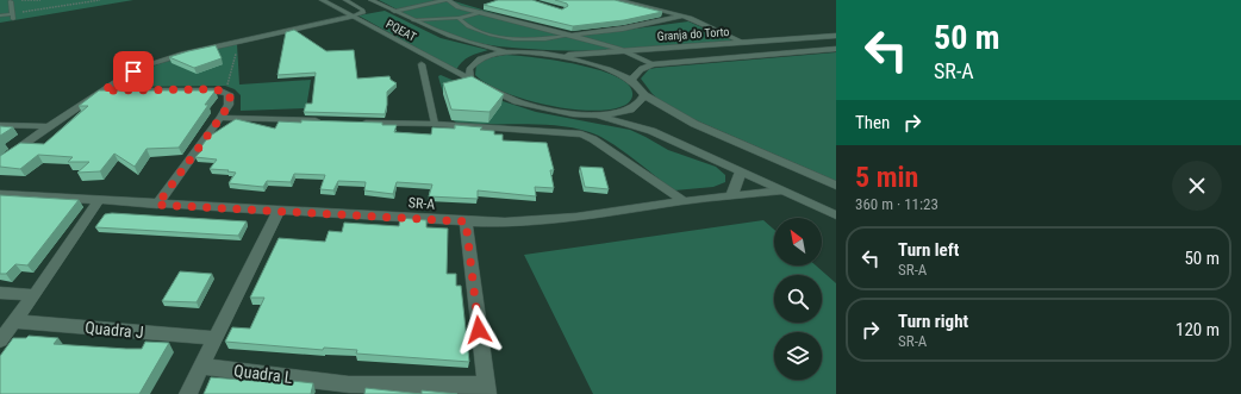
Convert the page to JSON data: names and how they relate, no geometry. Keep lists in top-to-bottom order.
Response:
{
  "streets": {
    "street": [
      "PQEAT",
      "Granja do Torto",
      "SR-A",
      "Quadra J",
      "Quadra L"
    ]
  },
  "north": "top left",
  "page": {
    "turn": ["50 m", "SR-A"],
    "then": "Then",
    "heading": ["5 min", "360 m · 11:23"],
    "list": [
      {
        "name": "Turn left",
        "note": "SR-A",
        "value": "50 m"
      },
      {
        "name": "Turn right",
        "note": "SR-A",
        "value": "120 m"
      }
    ]
  }
}
